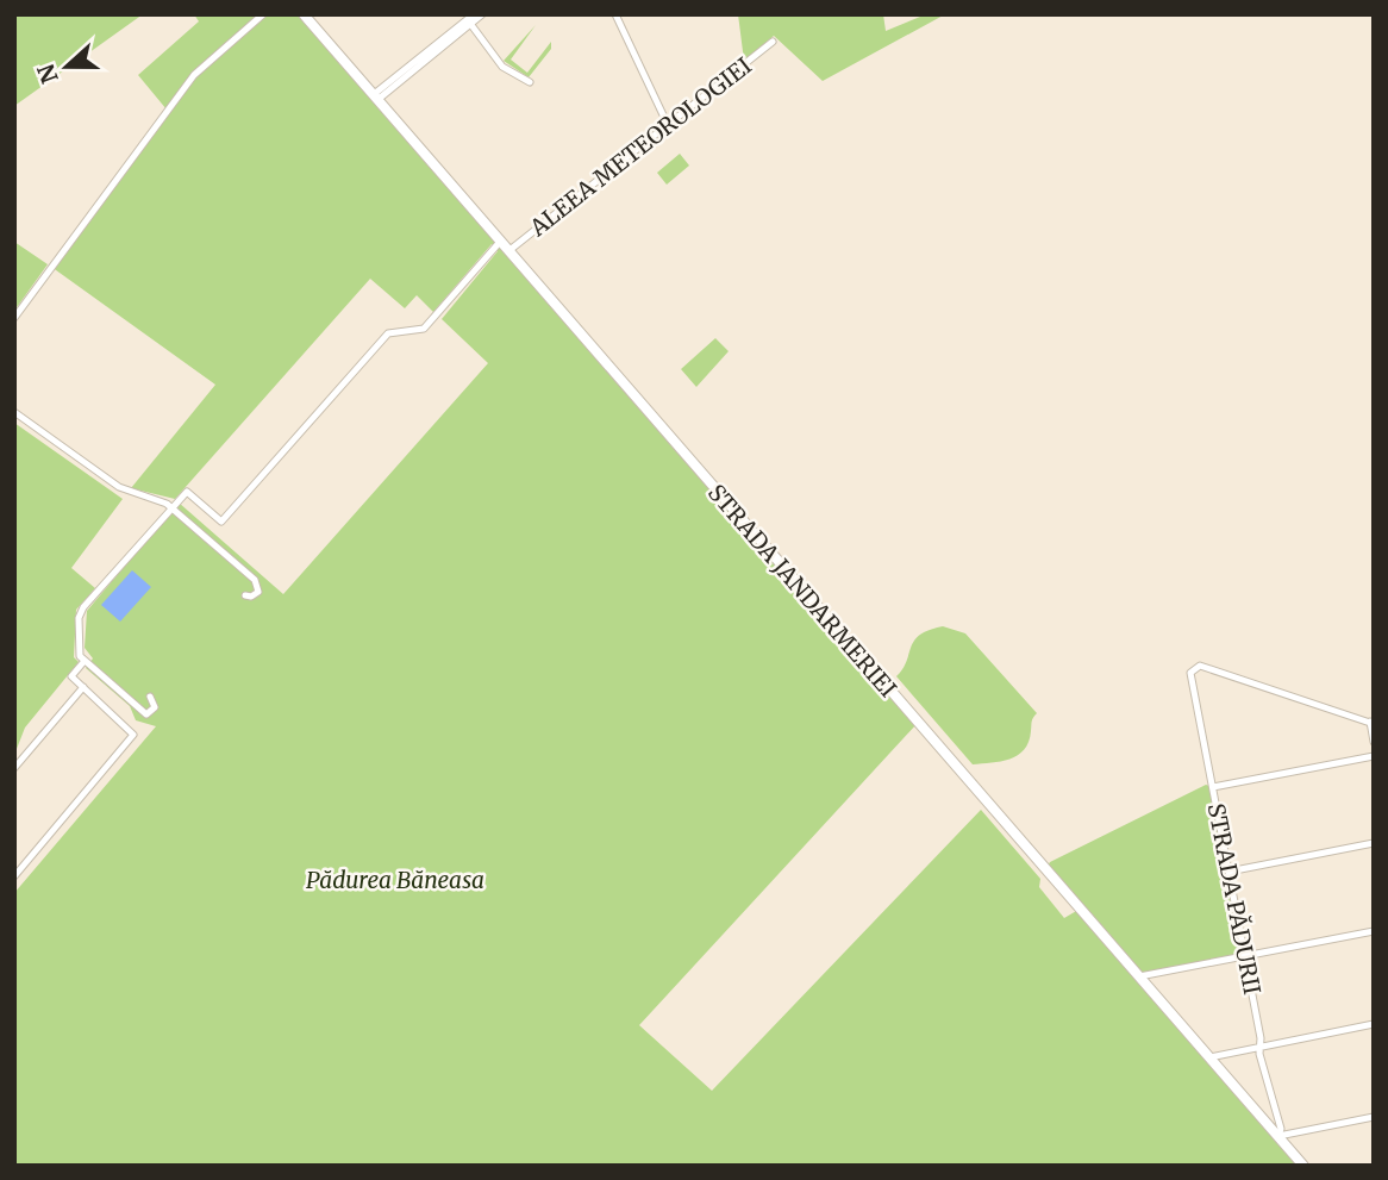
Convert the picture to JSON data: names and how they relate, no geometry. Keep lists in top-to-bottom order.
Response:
{
  "streets": {
    "street": ["ALEEA METEOROLOGIEI", "STRADA JANDARMERIEI", "STRADA PĂDURII"]
  },
  "crossings": [
    ["ALEEA METEOROLOGIEI", "STRADA JANDARMERIEI"],
    ["STRADA JANDARMERIEI", "STRADA PĂDURII"]
  ],
  "parks": ["Pădurea Băneasa"],
  "north": "left"
}
